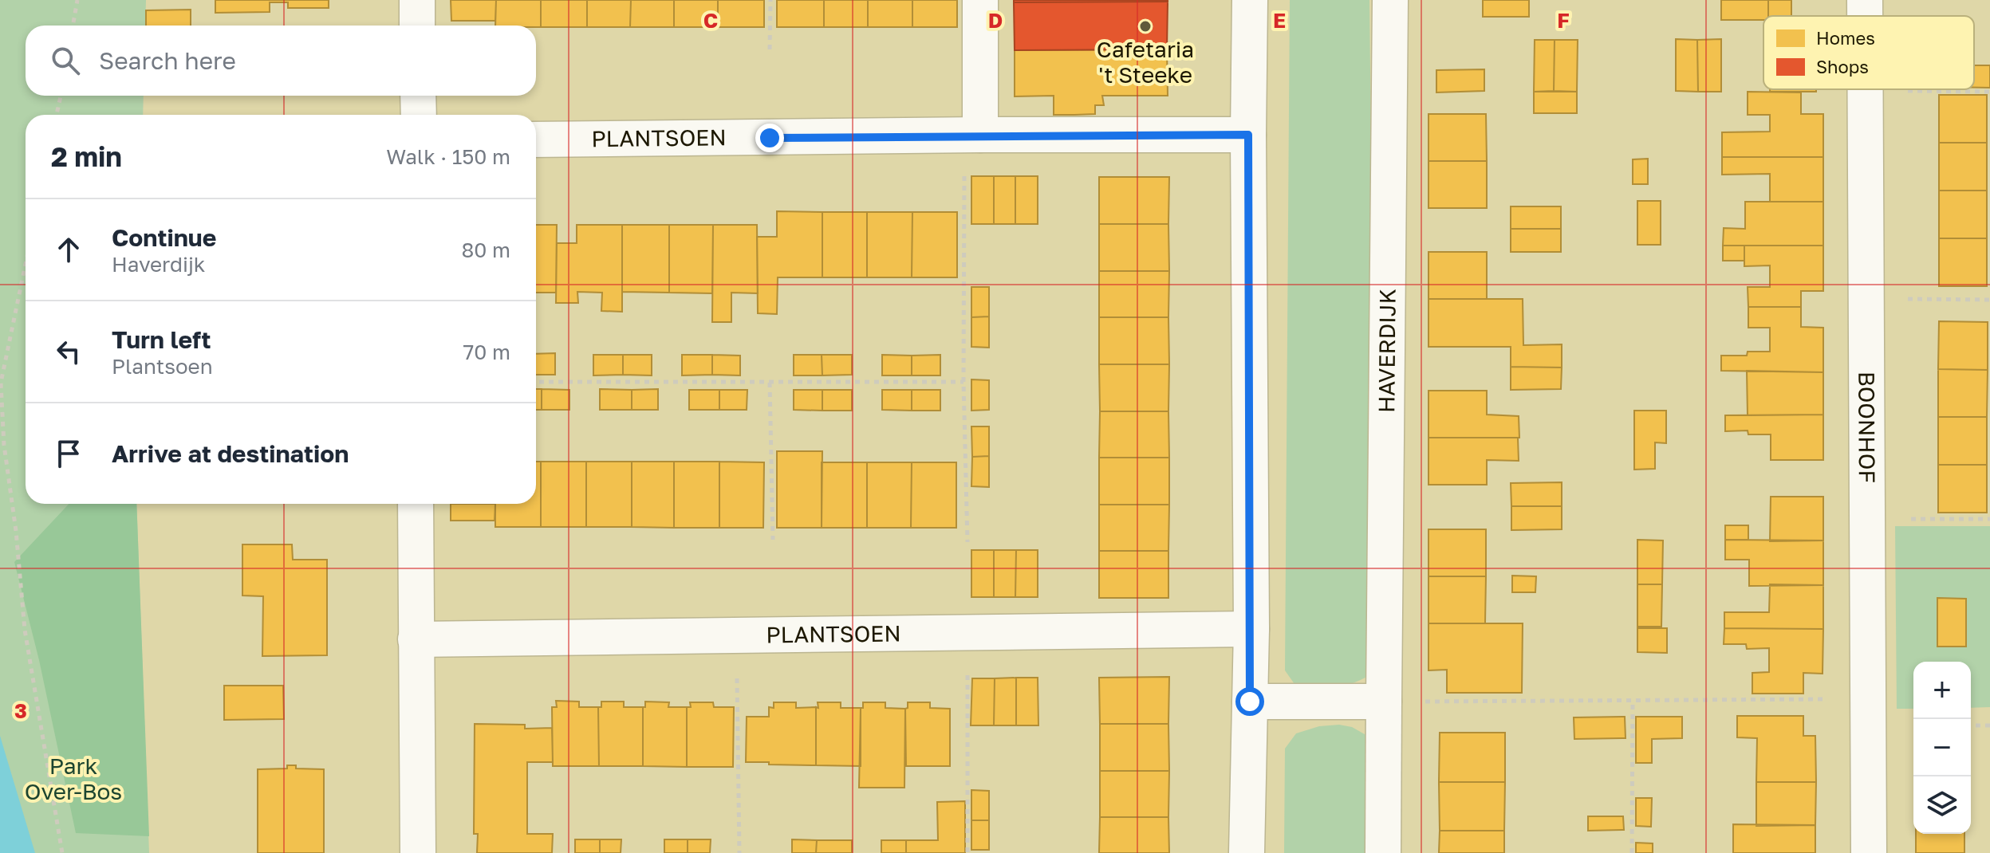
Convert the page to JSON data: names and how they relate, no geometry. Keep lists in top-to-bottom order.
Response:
{
  "streets": {
    "street": ["PLANTSOEN", "HAVERDIJK", "BOONHOF"]
  },
  "parks": ["Park Over-Bos"],
  "places": ["Cafetaria 't Steeke"],
  "legend": ["Homes", "Shops"],
  "page": {
    "search": "Search here",
    "heading": ["2 min", "Walk · 150 m"],
    "list": [
      ["Continue", "Haverdijk", "80 m"],
      ["Turn left", "Plantsoen", "70 m"],
      "Arrive at destination"
    ],
    "map_buttons": ["+", "−"]
  },
  "grid": {
    "columns": [
      "C",
      "D",
      "E",
      "F"
    ],
    "rows": ["3"]
  }
}
